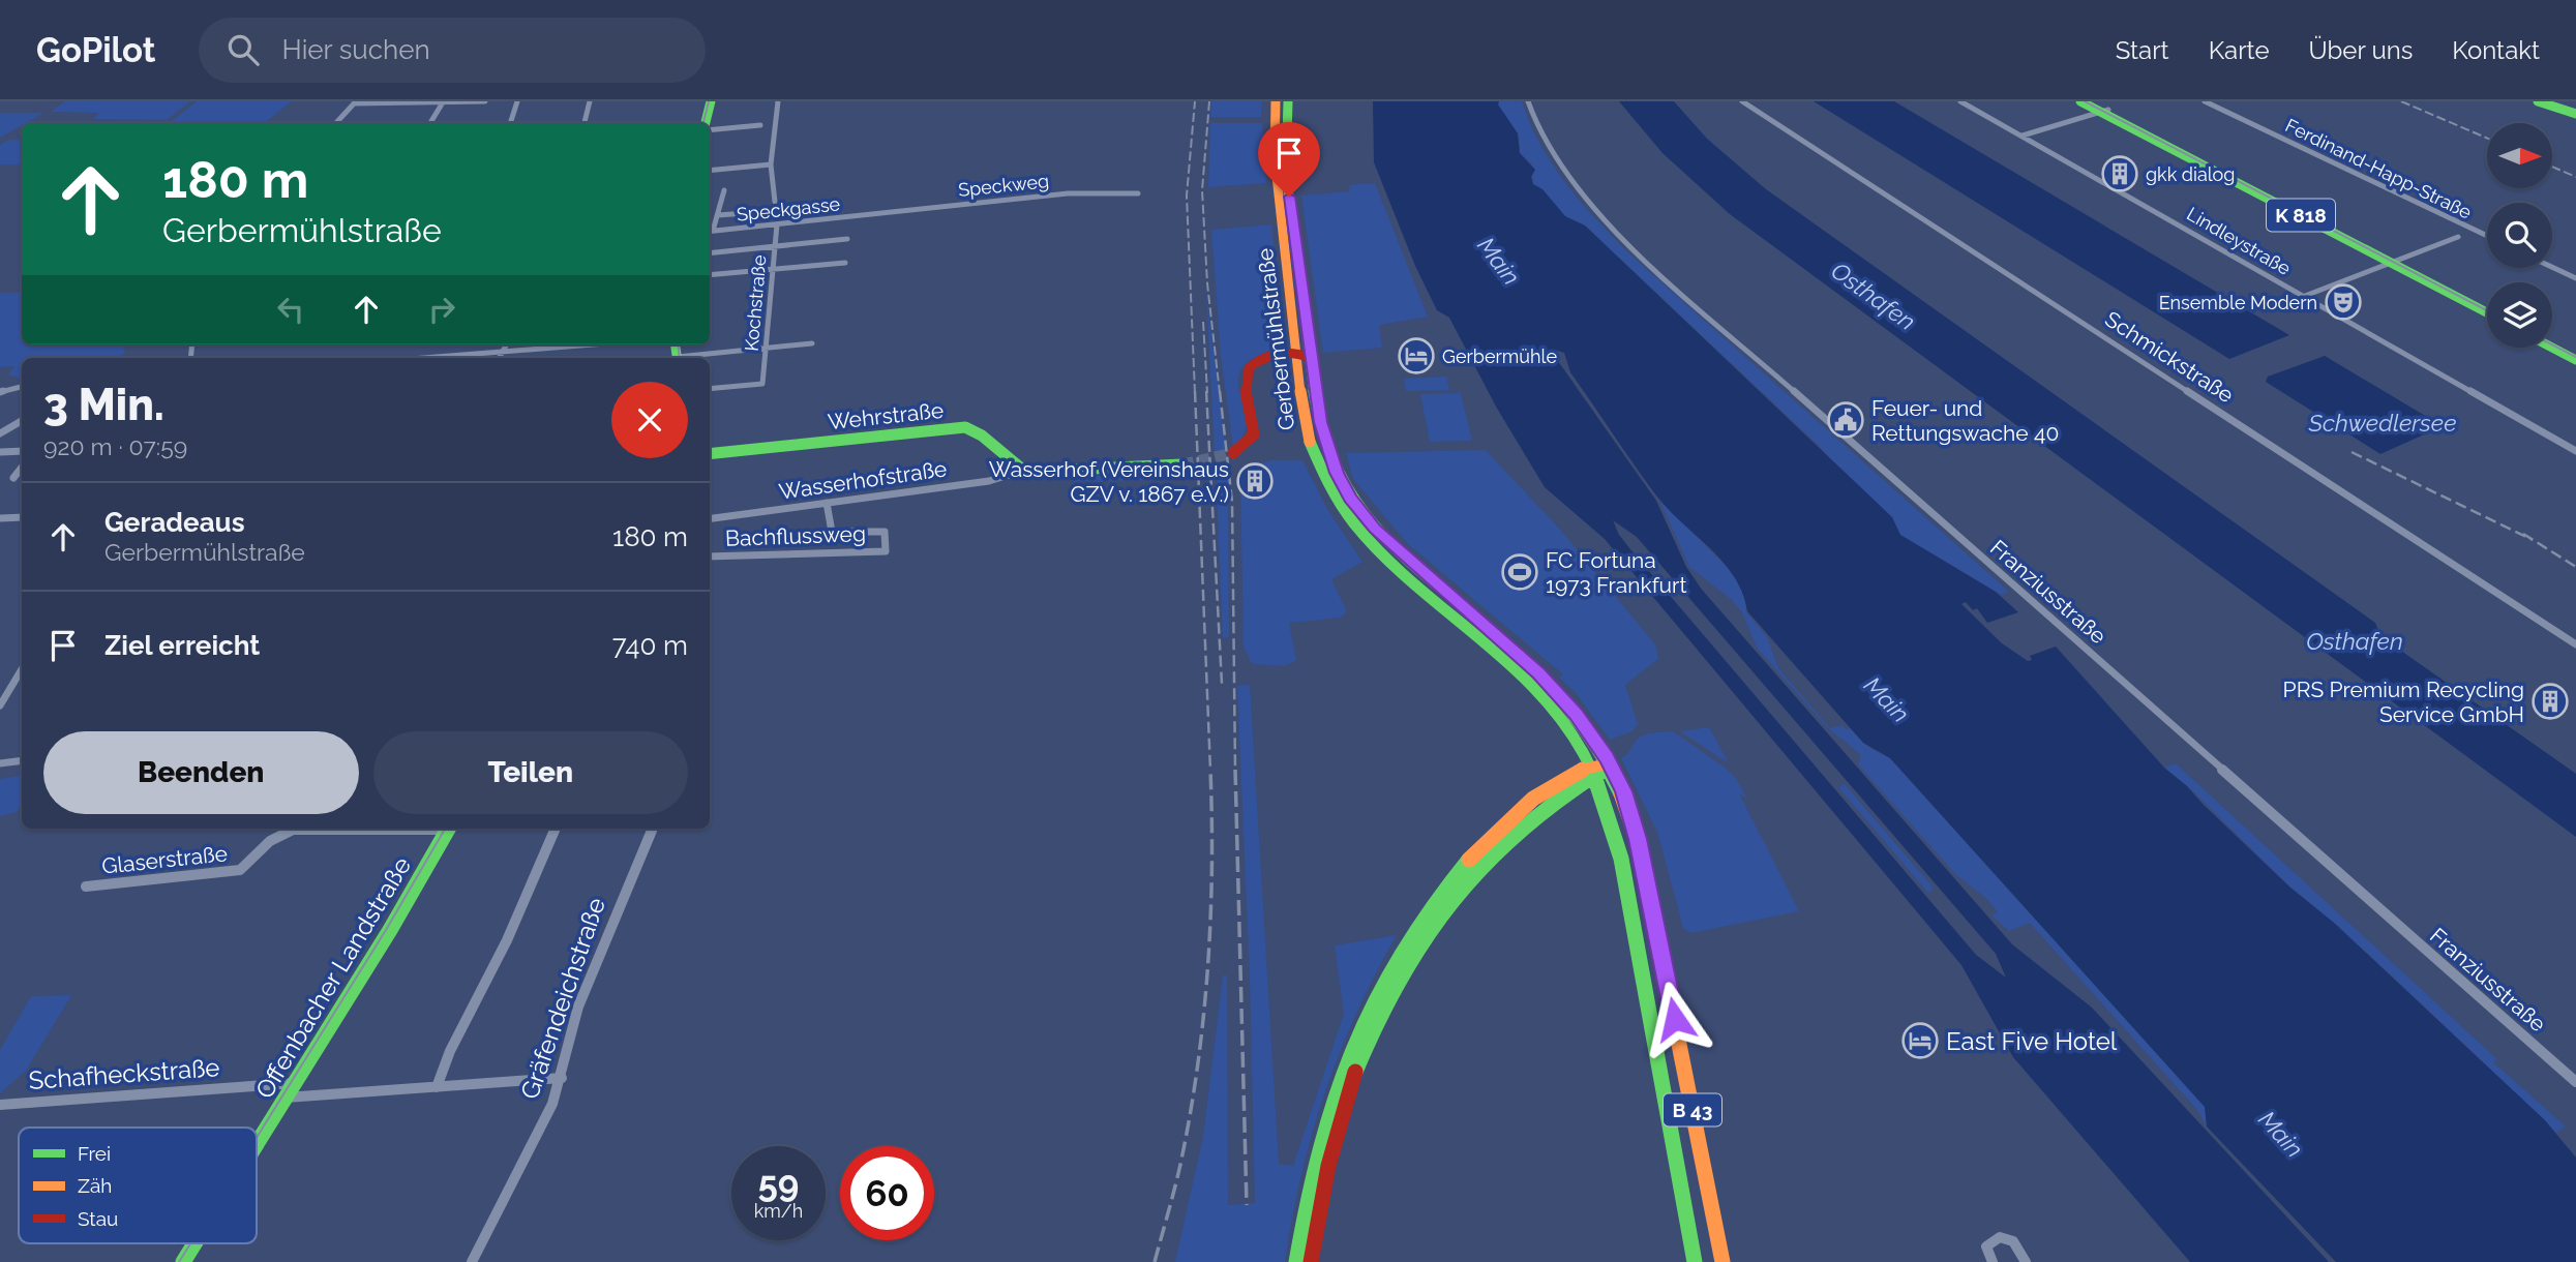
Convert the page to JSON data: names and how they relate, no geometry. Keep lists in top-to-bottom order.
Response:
{
  "streets": {
    "main road": [
      "K 818",
      "Gerbermühlstraße",
      "Wehrstraße",
      "Offenbacher Landstraße",
      "B 43"
    ],
    "street": [
      "Ferdinand-Happ-Straße",
      "Speckweg",
      "Speckgasse",
      "Lindleystraße",
      "Kochstraße",
      "Schmickstraße",
      "Wasserhofstraße",
      "Bachflussweg",
      "Franziusstraße",
      "Glaserstraße",
      "Gräfendeichstraße",
      "Schafheckstraße"
    ]
  },
  "crossings": [
    ["Speckweg", "Speckgasse"],
    ["Speckgasse", "Kochstraße"],
    ["Gerbermühlstraße", "B 43"],
    ["Wehrstraße", "Wasserhofstraße"],
    ["Wasserhofstraße", "Bachflussweg"],
    ["Offenbacher Landstraße", "Schafheckstraße"]
  ],
  "water": ["Main", "Osthafen", "Schwedlersee"],
  "places": {
    "building": ["gkk dialog", "Wasserhof (Vereinshaus GZV v. 1867 e.V.)", "PRS Premium Recycling Service GmbH"],
    "theatre": ["Ensemble Modern"],
    "hotel": ["Gerbermühle", "East Five Hotel"],
    "public building": ["Feuer- und Rettungswache 40"],
    "sports": ["FC Fortuna 1973 Frankfurt"]
  },
  "legend": ["Frei", "Zäh", "Stau"],
  "north": "right",
  "page": {
    "header": "GoPilot",
    "search": "Hier suchen",
    "nav": [
      "Start",
      "Karte",
      "Über uns",
      "Kontakt"
    ],
    "turn": ["180 m", "Gerbermühlstraße"],
    "heading": ["3 Min.", "920 m · 07:59"],
    "list": [
      {
        "name": "Geradeaus",
        "note": "Gerbermühlstraße",
        "value": "180 m"
      },
      {
        "name": "Ziel erreicht",
        "value": "740 m"
      }
    ],
    "buttons": ["Beenden", "Teilen"],
    "speed": "59 km/h",
    "limit": "60"
  }
}
